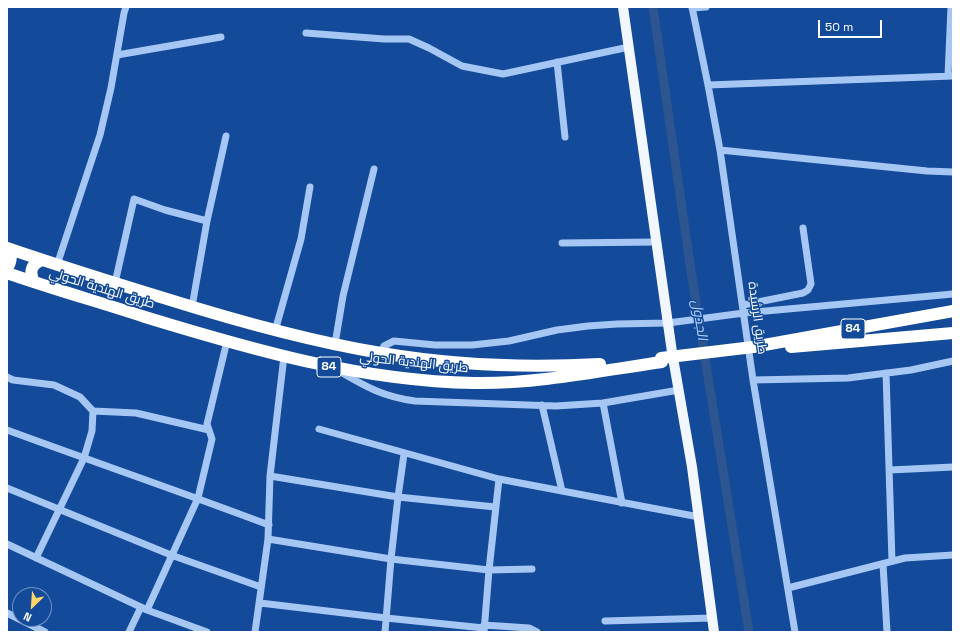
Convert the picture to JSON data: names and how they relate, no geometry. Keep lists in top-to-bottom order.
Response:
{
  "streets": {
    "highway": ["طريق الهندية الحولي", "84"],
    "street": ["طريق الرشيدة"]
  },
  "crossings": [
    ["طريق الهندية الحولي", "84"]
  ],
  "water": ["الجدول"],
  "scale_bar": "50 m",
  "north": "bottom left"
}
